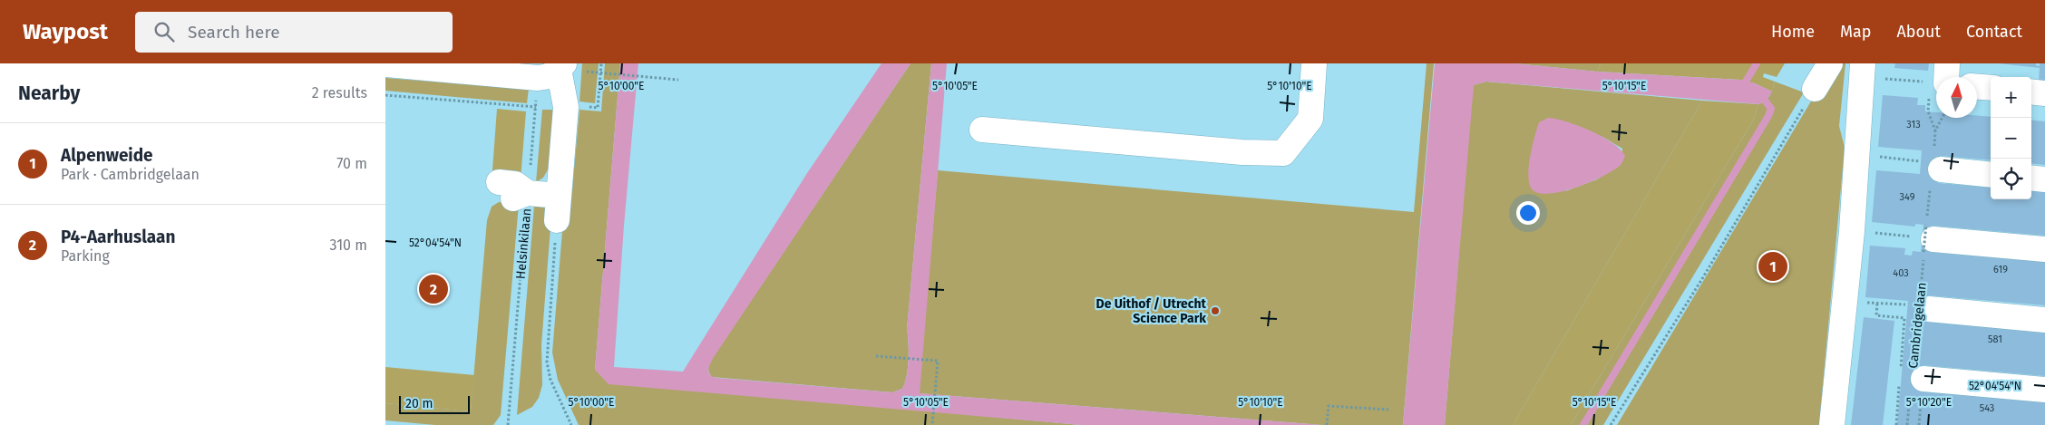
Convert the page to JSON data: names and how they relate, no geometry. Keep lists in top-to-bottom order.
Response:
{
  "streets": {
    "street": ["Cambridgelaan"],
    "path": ["Helsinkilaan"]
  },
  "places": ["De Uithof / Utrecht Science Park"],
  "house_numbers": [
    "313",
    "349",
    "619",
    "403",
    "581",
    "543"
  ],
  "scale_bar": "20 m",
  "north": "top",
  "page": {
    "header": "Waypost",
    "search": "Search here",
    "nav": [
      "Home",
      "Map",
      "About",
      "Contact"
    ],
    "heading": ["Nearby", "2 results"],
    "map_buttons": ["+", "−"],
    "list": [
      {
        "mark": "1",
        "name": "Alpenweide",
        "note": "Park · Cambridgelaan",
        "value": "70 m"
      },
      {
        "mark": "2",
        "name": "P4-Aarhuslaan",
        "note": "Parking",
        "value": "310 m"
      }
    ],
    "pins": ["1", "2"],
    "scale": "20 m"
  },
  "coordinates": [
    "5°10'00\"E",
    "5°10'05\"E",
    "5°10'10\"E",
    "5°10'15\"E",
    "52°04'54\"N",
    "5°10'20\"E"
  ]
}
